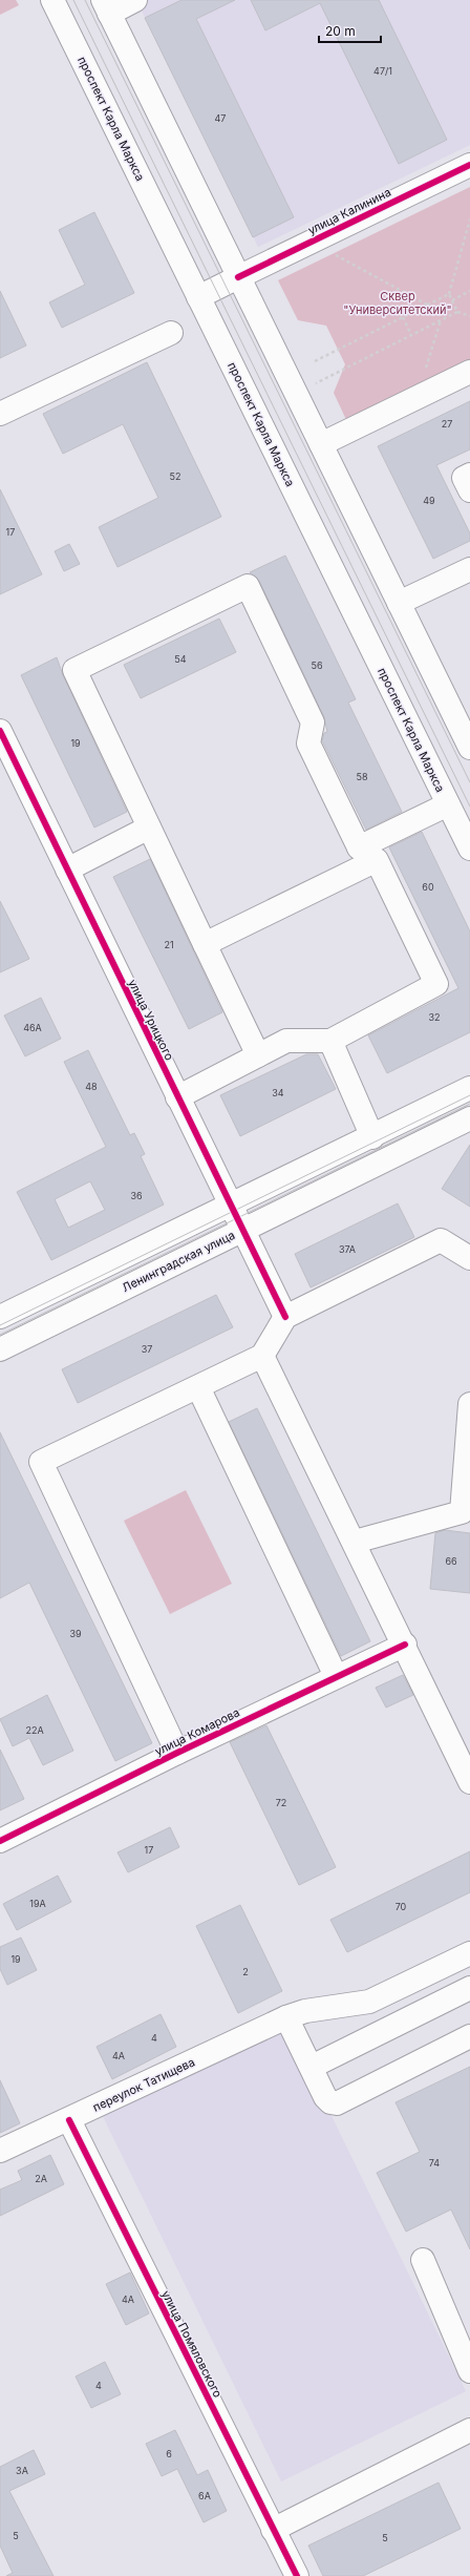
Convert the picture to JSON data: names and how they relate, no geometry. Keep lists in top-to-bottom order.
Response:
{
  "streets": {
    "main road": [
      "проспект Карла Маркса",
      "улица Калинина",
      "улица Урицкого",
      "Ленинградская улица",
      "улица Комарова",
      "переулок Татищева",
      "улица Помяловского"
    ]
  },
  "crossings": [
    ["проспект Карла Маркса", "улица Калинина"],
    ["улица Урицкого", "Ленинградская улица"],
    ["переулок Татищева", "улица Помяловского"]
  ],
  "parks": ["Сквер \"Университетский\""],
  "house_numbers": [
    "47/1",
    "47",
    "27",
    "52",
    "49",
    "17",
    "54",
    "56",
    "19",
    "58",
    "60",
    "21",
    "32",
    "46А",
    "48",
    "34",
    "36",
    "37А",
    "37",
    "66",
    "39",
    "22А",
    "72",
    "17",
    "19А",
    "70",
    "19",
    "2",
    "4",
    "4А",
    "74",
    "2А",
    "4А",
    "4",
    "6",
    "3А",
    "6А",
    "5",
    "5"
  ],
  "scale_bar": "20 m"
}
